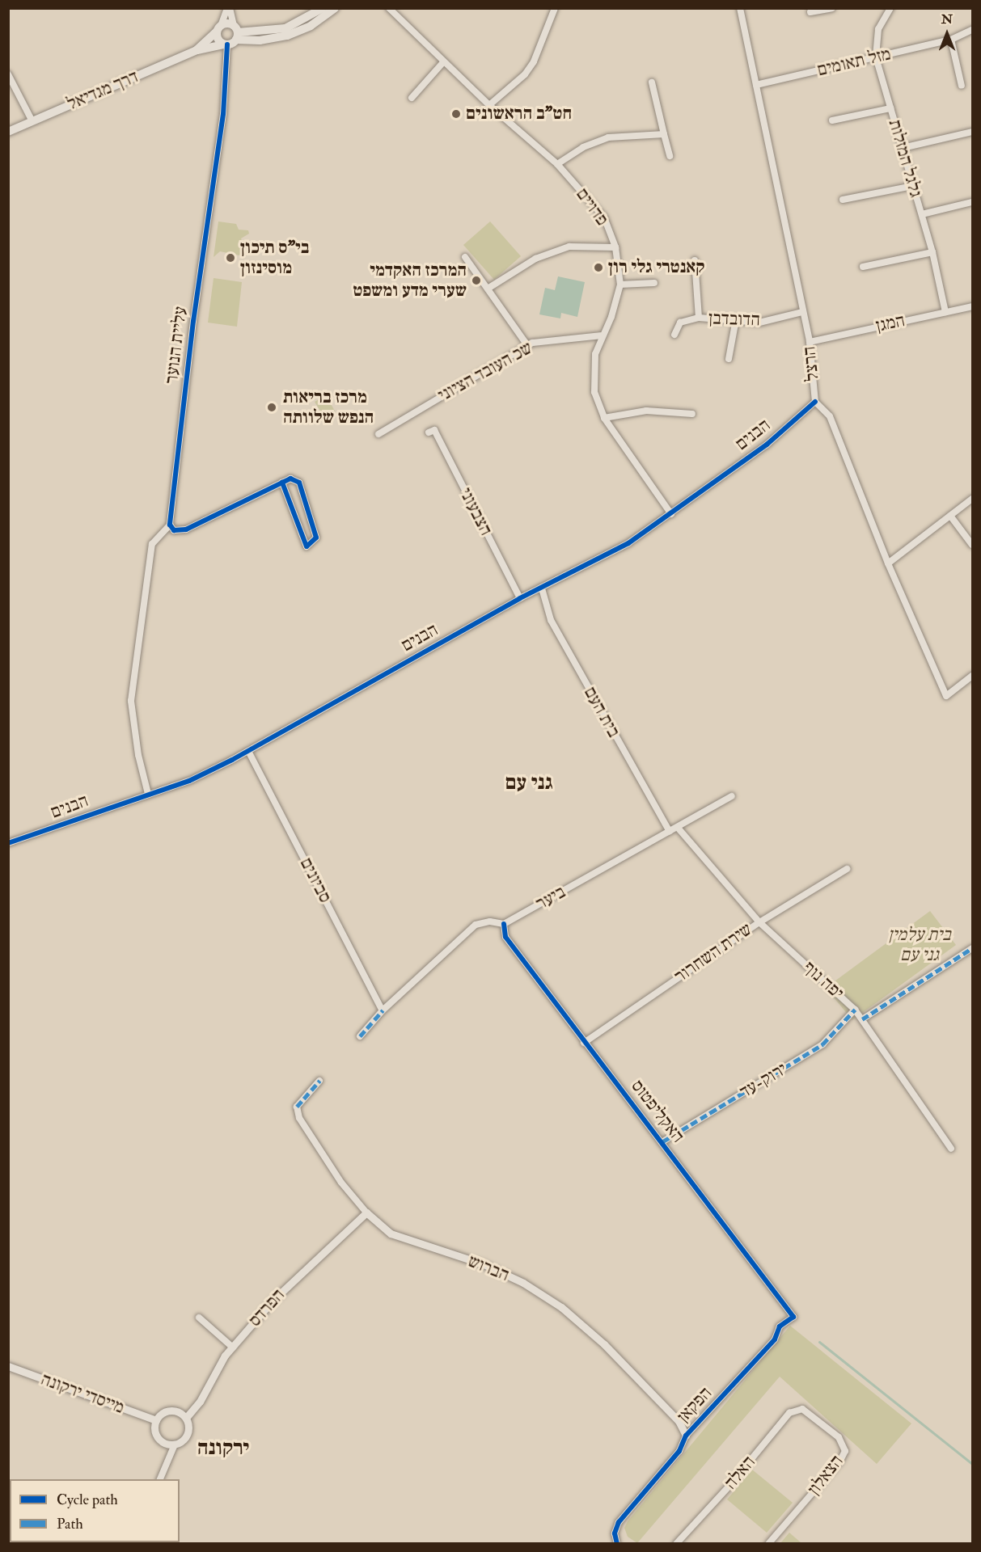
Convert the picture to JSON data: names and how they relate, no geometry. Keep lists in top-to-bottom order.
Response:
{
  "streets": {
    "main road": ["דרך מגדיאל"],
    "street": [
      "מזל תאומים",
      "גלגל המזלות",
      "פדויים",
      "הדובדבן",
      "המגן",
      "עליית הנוער",
      "הרצל",
      "שכ העובד הציוני",
      "הבנים",
      "הצבעוני",
      "בית העם",
      "סביונים",
      "ביער",
      "שירת השחרור",
      "יפה נוף",
      "ירוק-עד",
      "האקליפטוס",
      "הברוש",
      "הפרדס",
      "מייסדי ירקונה",
      "הפקאן",
      "האלה",
      "הצאלון"
    ]
  },
  "crossings": [
    ["מזל תאומים", "גלגל המזלות"],
    ["מזל תאומים", "הרצל"],
    ["דרך מגדיאל", "עליית הנוער"],
    ["גלגל המזלות", "המגן"],
    ["פדויים", "שכ העובד הציוני"],
    ["פדויים", "הבנים"],
    ["הדובדבן", "הרצל"],
    ["המגן", "הרצל"],
    ["הרצל", "הבנים"],
    ["הבנים", "הצבעוני"],
    ["הבנים", "בית העם"],
    ["הבנים", "סביונים"],
    ["בית העם", "ביער"],
    ["סביונים", "ביער"],
    ["ביער", "יפה נוף"],
    ["ביער", "האקליפטוס"],
    ["שירת השחרור", "יפה נוף"],
    ["שירת השחרור", "האקליפטוס"],
    ["יפה נוף", "ירוק-עד"],
    ["ירוק-עד", "האקליפטוס"],
    ["האקליפטוס", "הפקאן"],
    ["הברוש", "הפרדס"],
    ["הברוש", "הפקאן"],
    ["הפרדס", "מייסדי ירקונה"],
    ["האלה", "הצאלון"]
  ],
  "districts": ["גני עם", "ירקונה"],
  "parks": ["בית עלמין גני עם"],
  "places": [
    "חט\"ב הראשונים",
    "בי\"ס תיכון מוסינזון",
    "קאנטרי גלי רון",
    "המרכז האקדמי שערי מדע ומשפט",
    "מרכז בריאות הנפש שלוותה"
  ],
  "legend": ["Cycle path", "Path"],
  "north": "top"
}
